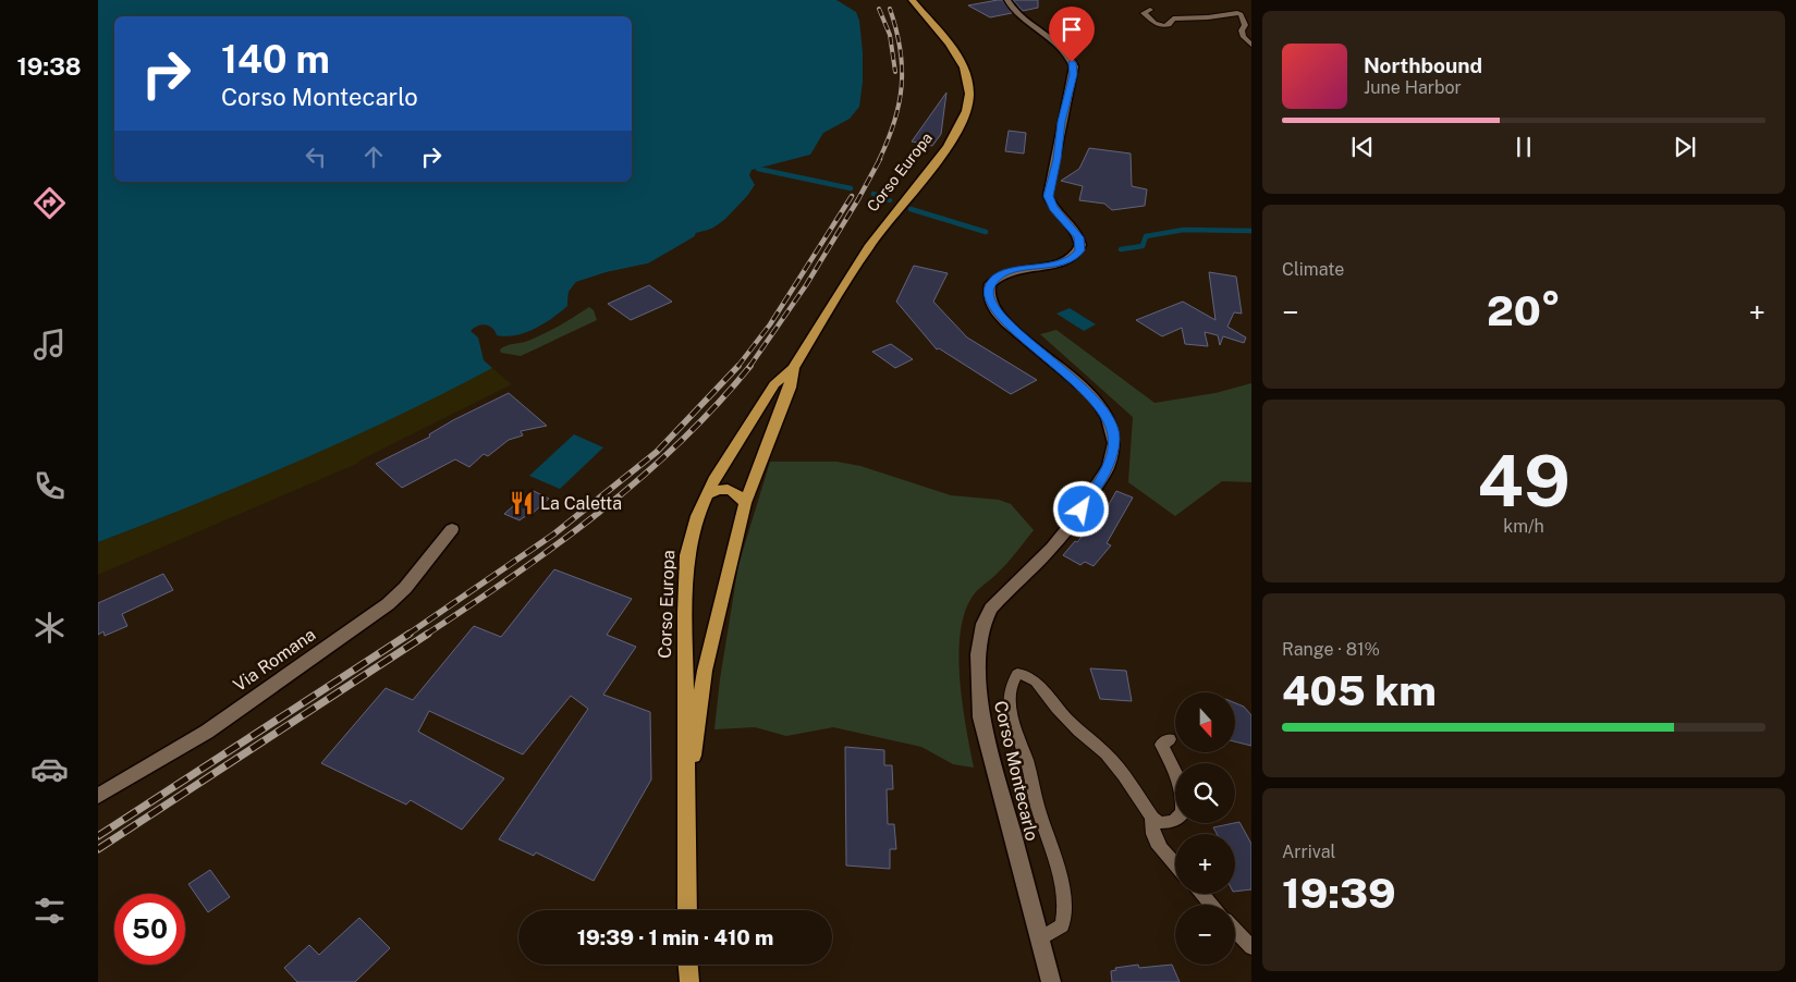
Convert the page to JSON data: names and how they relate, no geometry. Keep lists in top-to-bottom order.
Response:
{
  "streets": {
    "main road": ["Corso Europa", "Via Romana", "Corso Montecarlo"]
  },
  "places": {
    "restaurant": ["La Caletta"]
  },
  "north": "bottom",
  "page": {
    "tabs": "19:38",
    "turn": ["140 m", "Corso Montecarlo"],
    "song": ["Northbound", "June Harbor"],
    "tile": [
      "Climate",
      ["49", "km/h"],
      ["Range · 81%", "405 km"],
      ["Arrival", "19:39"]
    ],
    "heat": ["−", "20°", "+"],
    "map_buttons": ["+", "−"],
    "limit": "50",
    "trip": "19:39 · 1 min · 410 m"
  }
}
